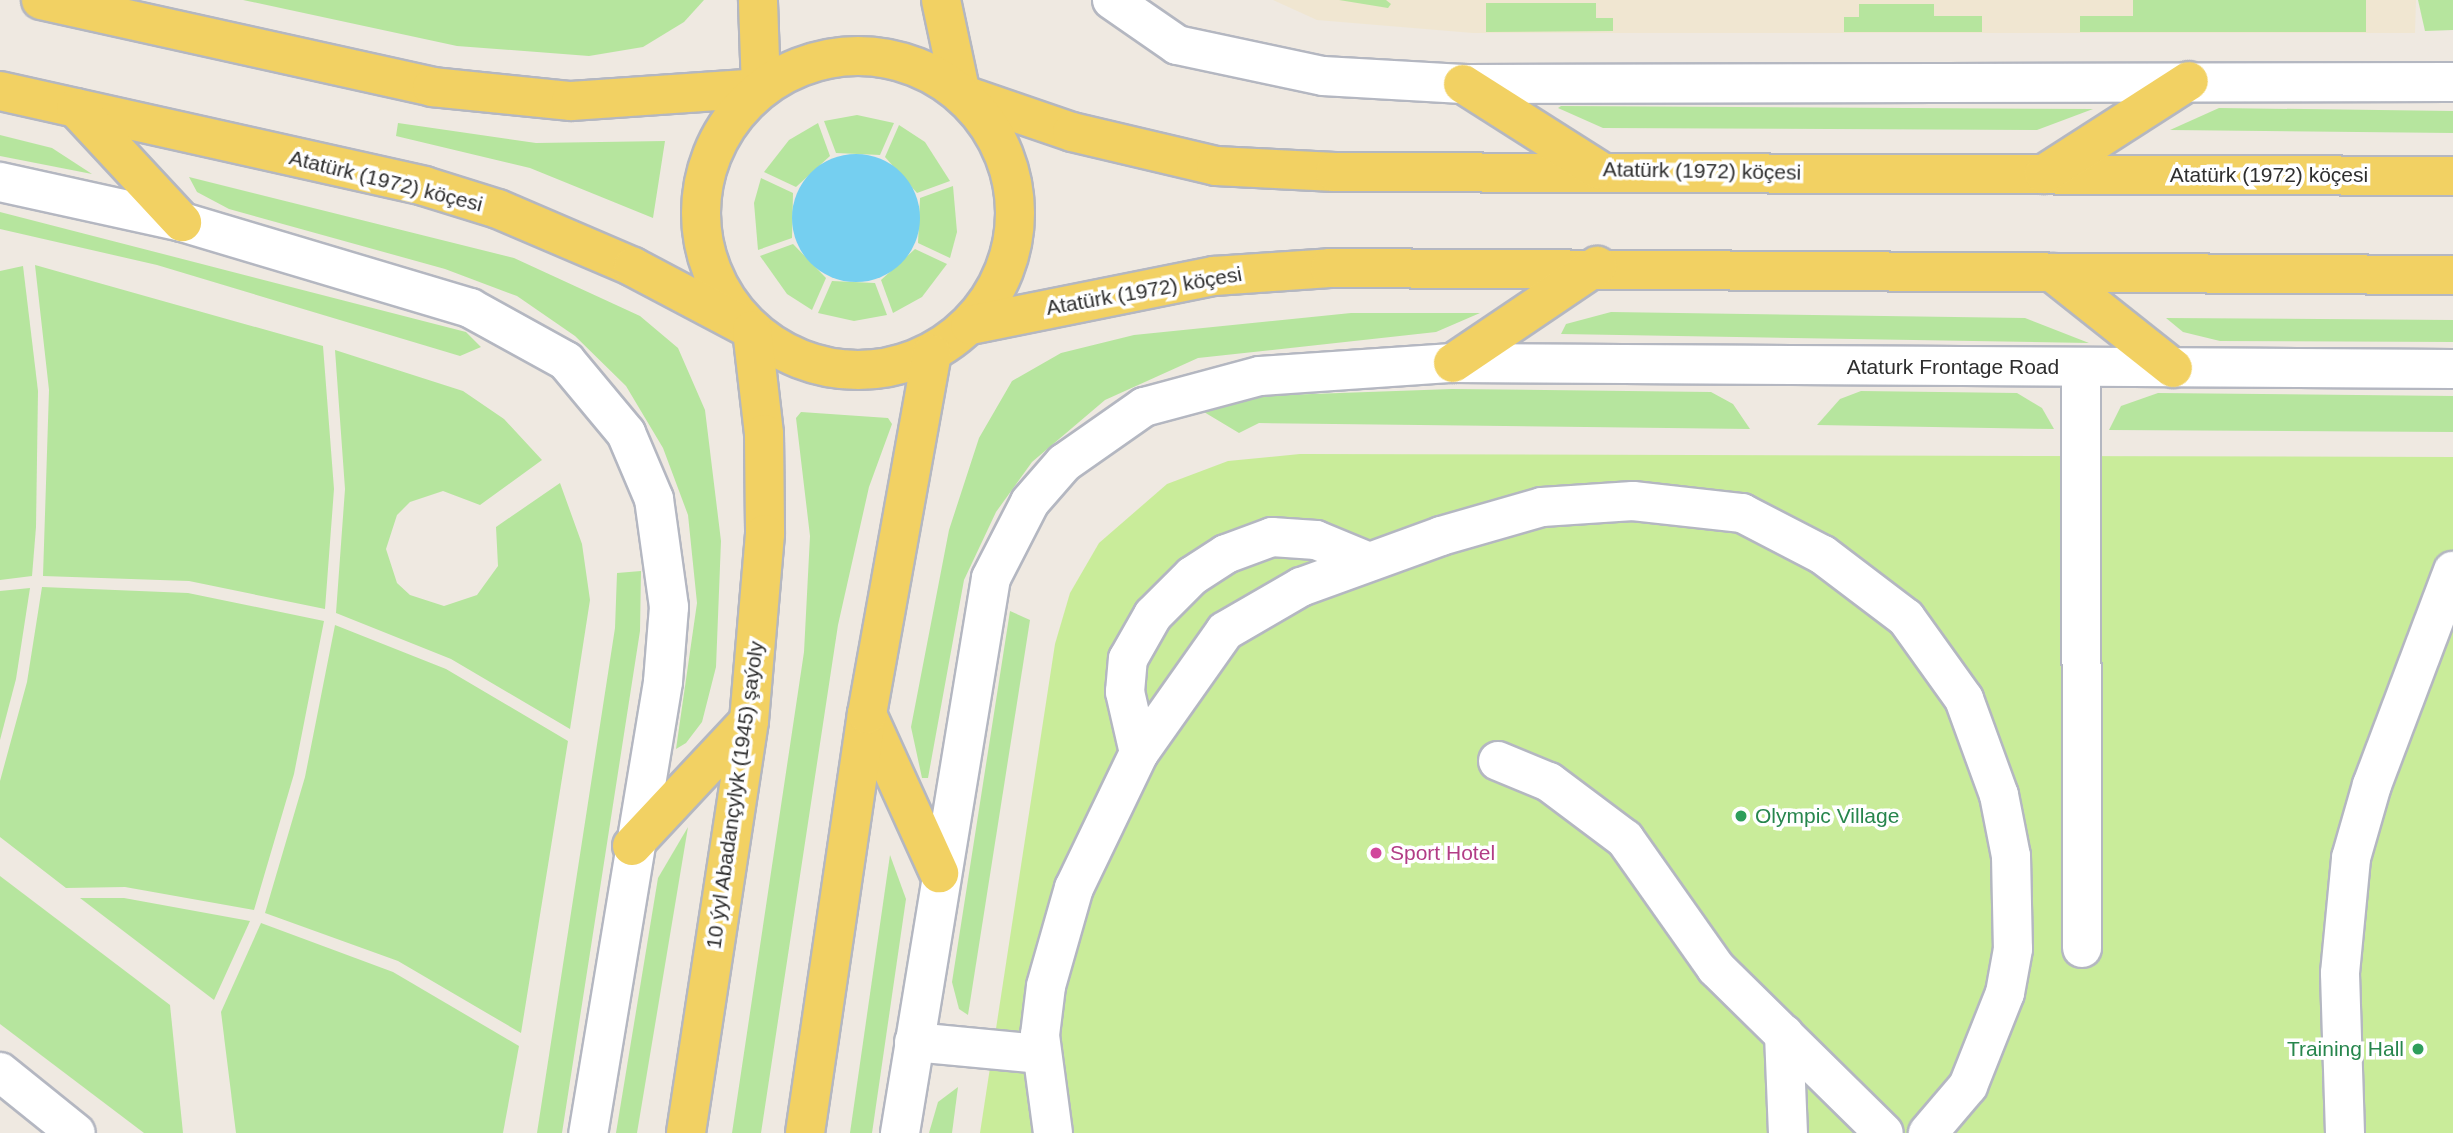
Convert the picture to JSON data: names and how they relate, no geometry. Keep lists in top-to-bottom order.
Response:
{
  "streets": {
    "main road": ["Atatürk (1972) köçesi", "10 ýyl Abadançylyk (1945) şaýoly"],
    "street": ["Ataturk Frontage Road"]
  },
  "crossings": [
    ["Atatürk (1972) köçesi", "10 ýyl Abadançylyk (1945) şaýoly"]
  ],
  "places": ["Olympic Village", "Sport Hotel", "Training Hall"]
}
